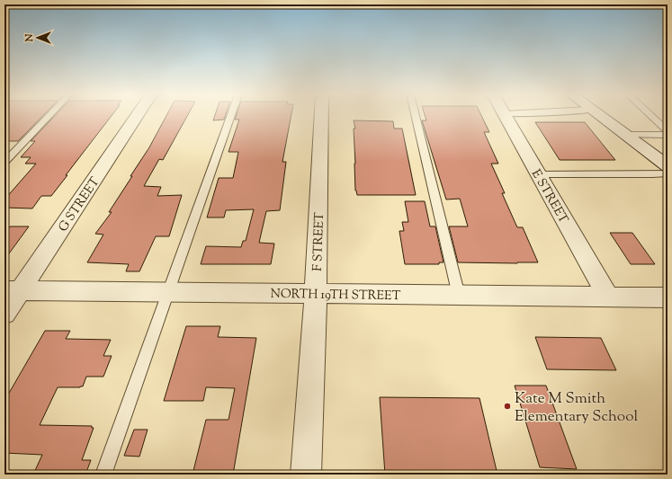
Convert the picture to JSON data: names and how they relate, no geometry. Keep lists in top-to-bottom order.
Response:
{
  "streets": {
    "street": [
      "E STREET",
      "G STREET",
      "F STREET",
      "NORTH 19TH STREET"
    ]
  },
  "crossings": [
    ["E STREET", "NORTH 19TH STREET"],
    ["G STREET", "NORTH 19TH STREET"],
    ["F STREET", "NORTH 19TH STREET"]
  ],
  "places": ["Kate M Smith Elementary School"],
  "north": "left"
}
